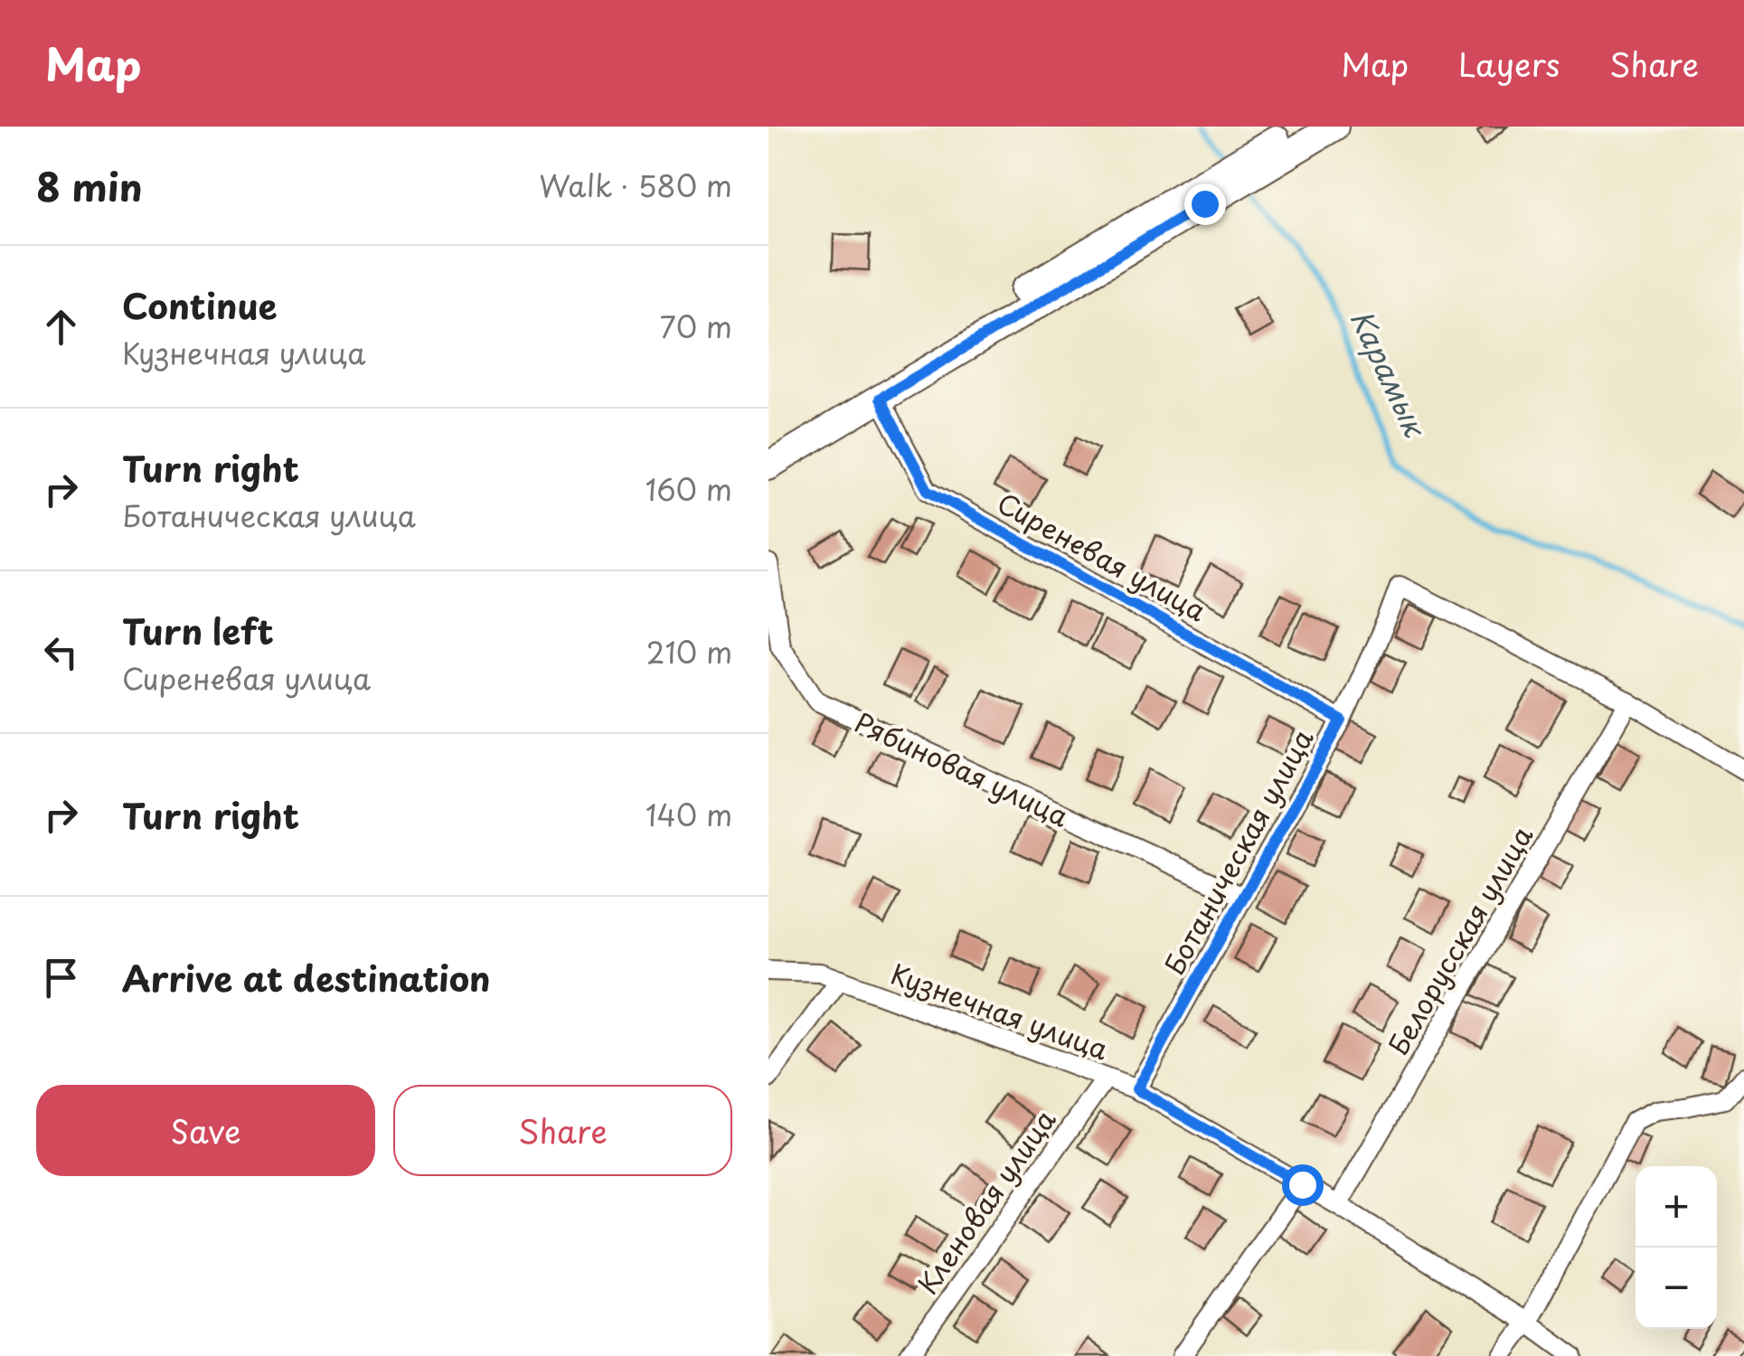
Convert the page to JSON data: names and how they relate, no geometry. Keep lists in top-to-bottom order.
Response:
{
  "streets": {
    "street": [
      "Сиреневая улица",
      "Рябиновая улица",
      "Ботаническая улица",
      "Белорусская улица",
      "Кузнечная улица",
      "Кленовая улица"
    ]
  },
  "crossings": [
    ["Сиреневая улица", "Ботаническая улица"],
    ["Рябиновая улица", "Ботаническая улица"],
    ["Ботаническая улица", "Белорусская улица"],
    ["Ботаническая улица", "Кузнечная улица"],
    ["Белорусская улица", "Кузнечная улица"],
    ["Кузнечная улица", "Кленовая улица"]
  ],
  "water": ["Карамык"],
  "page": {
    "header": "Map",
    "nav": ["Map", "Layers", "Share"],
    "heading": ["8 min", "Walk · 580 m"],
    "list": [
      ["Continue", "Кузнечная улица", "70 m"],
      ["Turn right", "Ботаническая улица", "160 m"],
      ["Turn left", "Сиреневая улица", "210 m"],
      ["Turn right", "140 m"],
      "Arrive at destination"
    ],
    "buttons": ["Save", "Share"],
    "map_buttons": ["+", "−"]
  }
}
